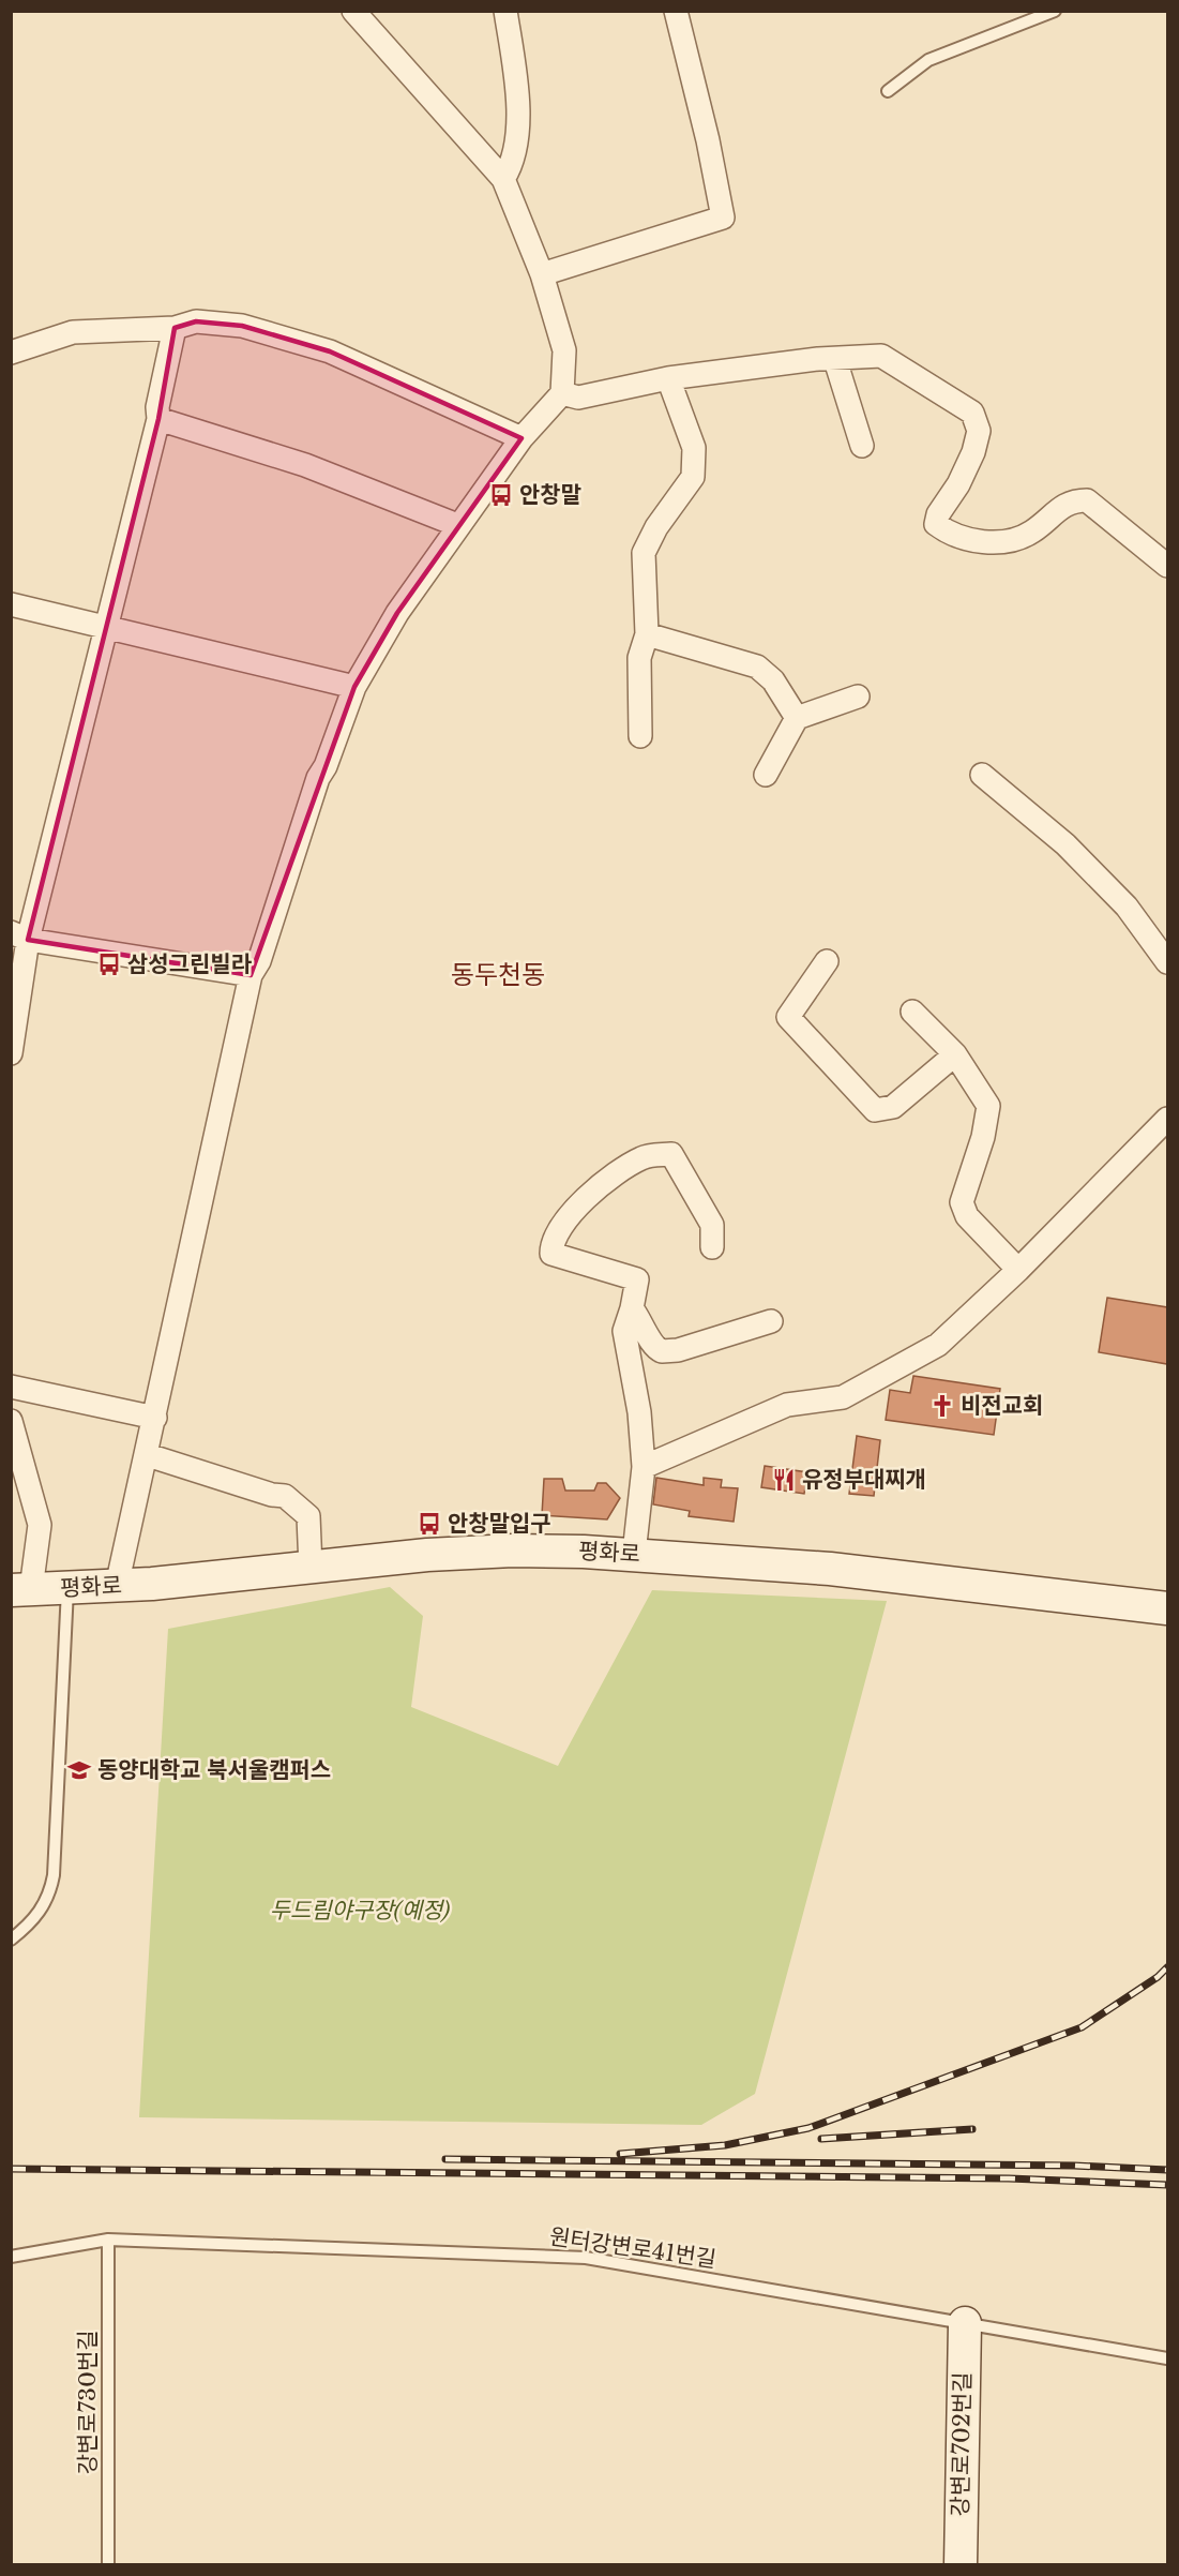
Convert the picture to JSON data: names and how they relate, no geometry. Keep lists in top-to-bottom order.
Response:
{
  "streets": {
    "main road": ["평화로", "강변로702번길"],
    "lane": ["원터강변로41번길", "강변로730번길"]
  },
  "crossings": [
    ["원터강변로41번길", "강변로730번길"],
    ["원터강변로41번길", "강변로702번길"]
  ],
  "districts": ["동두천동"],
  "parks": ["두드림야구장(예정)"],
  "places": {
    "bus stop": ["안창말", "삼성그린빌라", "안창말입구"],
    "church": ["비전교회"],
    "restaurant": ["유정부대찌개"],
    "school or university": ["동양대학교 북서울캠퍼스"]
  }
}
